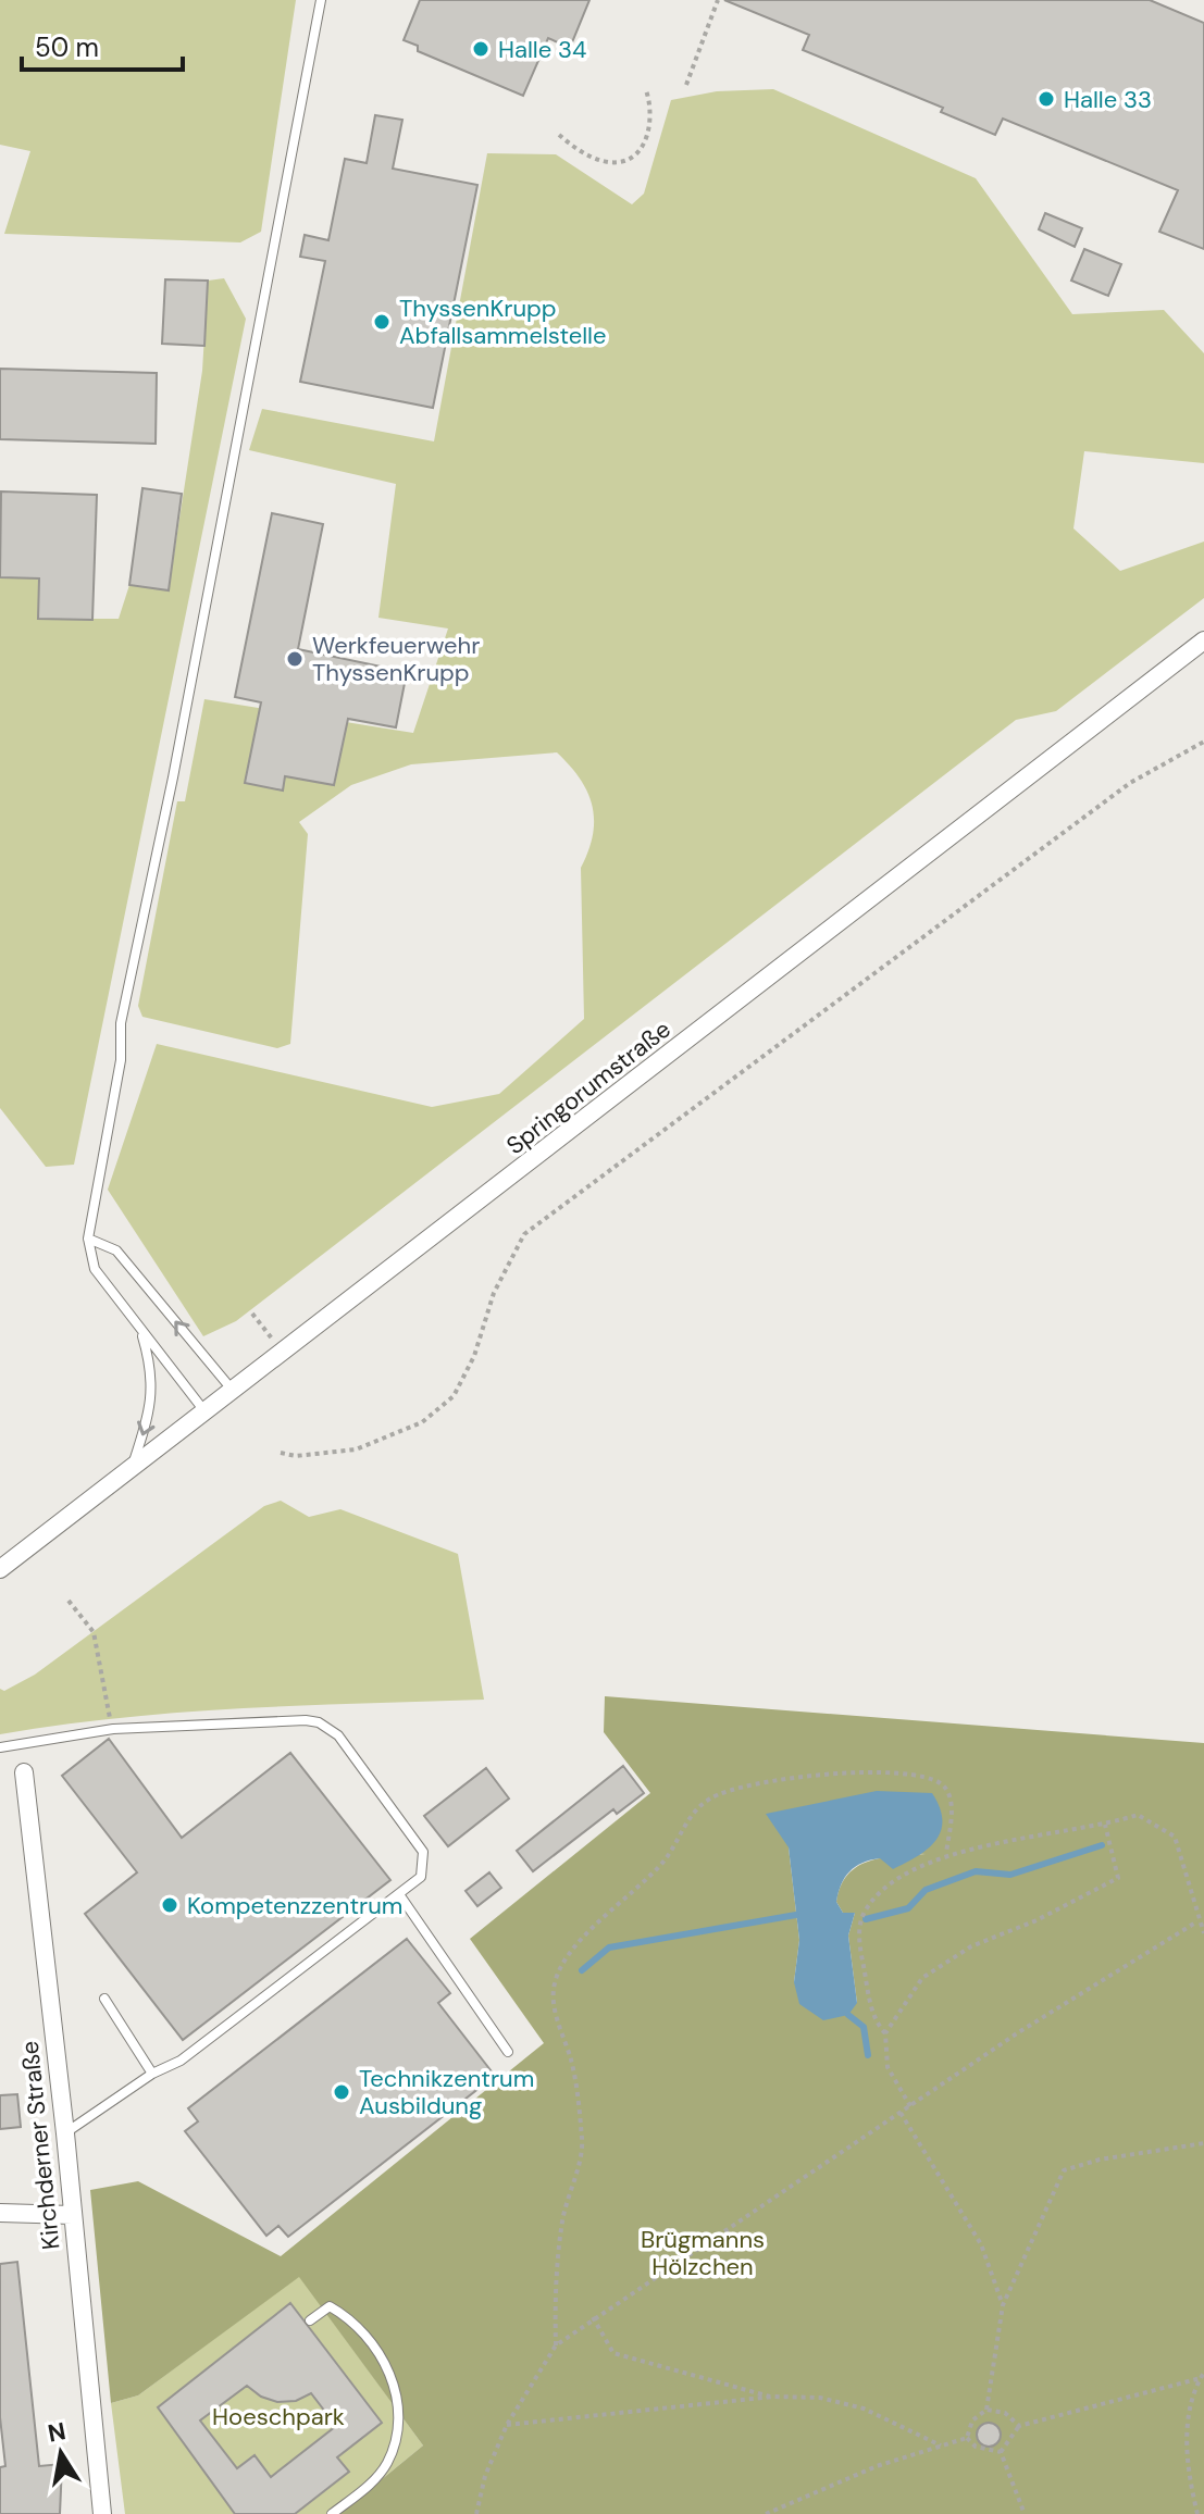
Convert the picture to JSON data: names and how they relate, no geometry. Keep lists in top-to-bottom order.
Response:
{
  "streets": {
    "street": ["Springorumstraße", "Kirchderner Straße"]
  },
  "parks": ["Brügmanns Hölzchen", "Hoeschpark"],
  "places": [
    "Halle 34",
    "Halle 33",
    "ThyssenKrupp Abfallsammelstelle",
    "Werkfeuerwehr ThyssenKrupp",
    "Kompetenzzentrum",
    "Technikzentrum Ausbildung"
  ],
  "scale_bar": "50 m",
  "north": "top"
}
